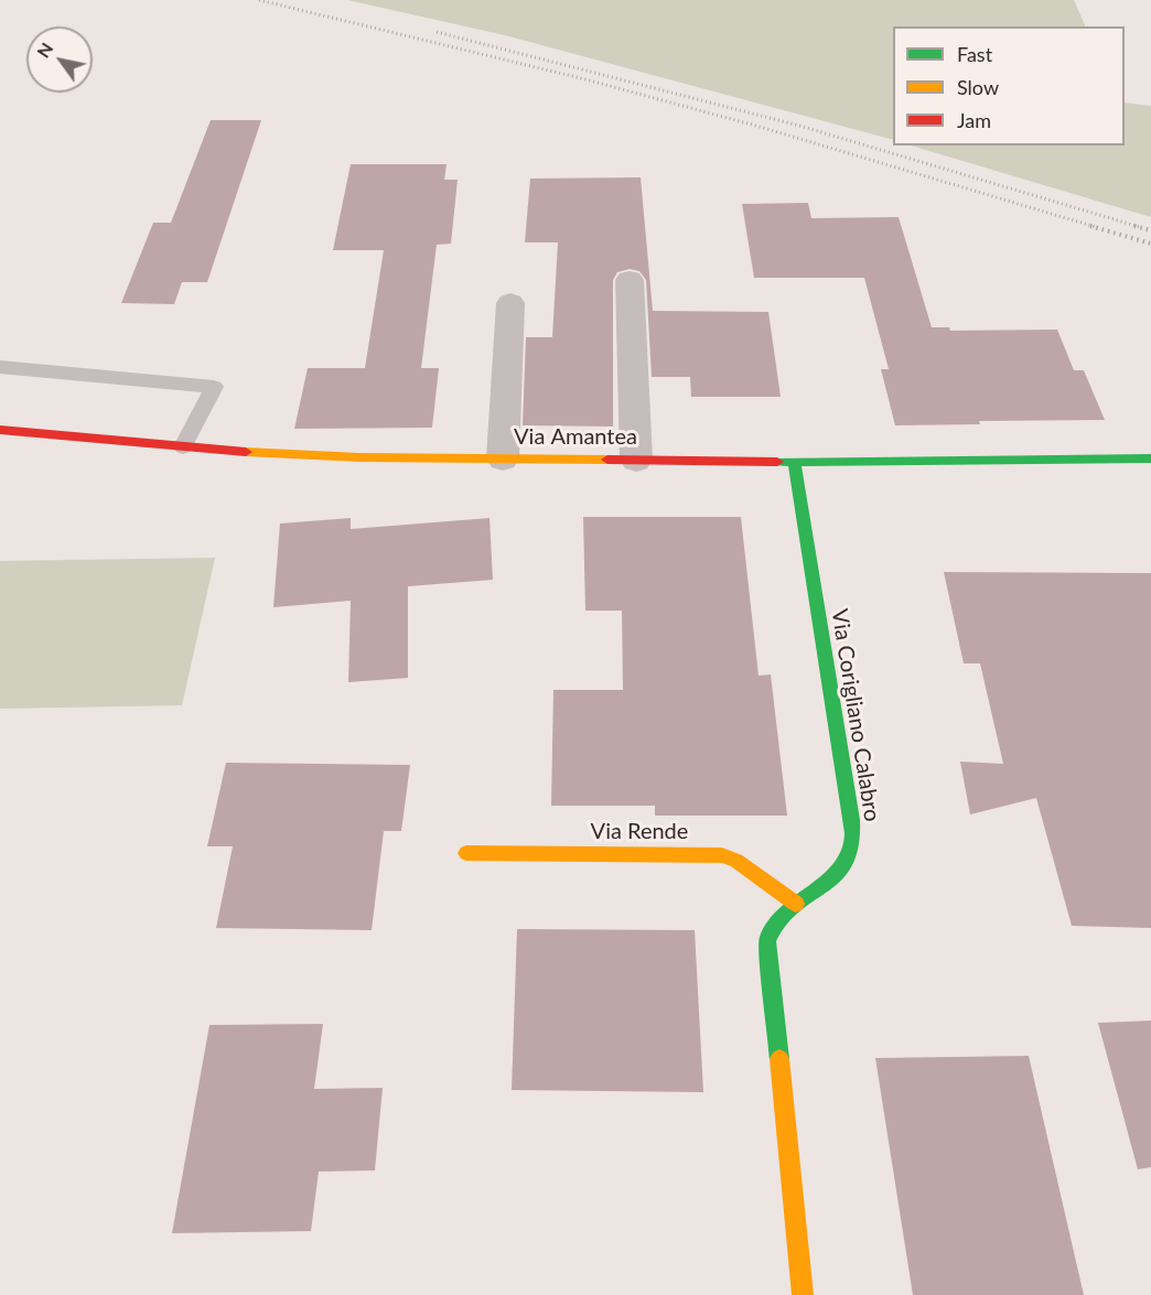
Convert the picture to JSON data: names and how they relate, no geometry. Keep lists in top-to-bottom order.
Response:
{
  "streets": {
    "street": ["Via Amantea", "Via Corigliano Calabro", "Via Rende"]
  },
  "crossings": [
    ["Via Amantea", "Via Corigliano Calabro"],
    ["Via Corigliano Calabro", "Via Rende"]
  ],
  "legend": ["Fast", "Slow", "Jam"],
  "north": "top left"
}
